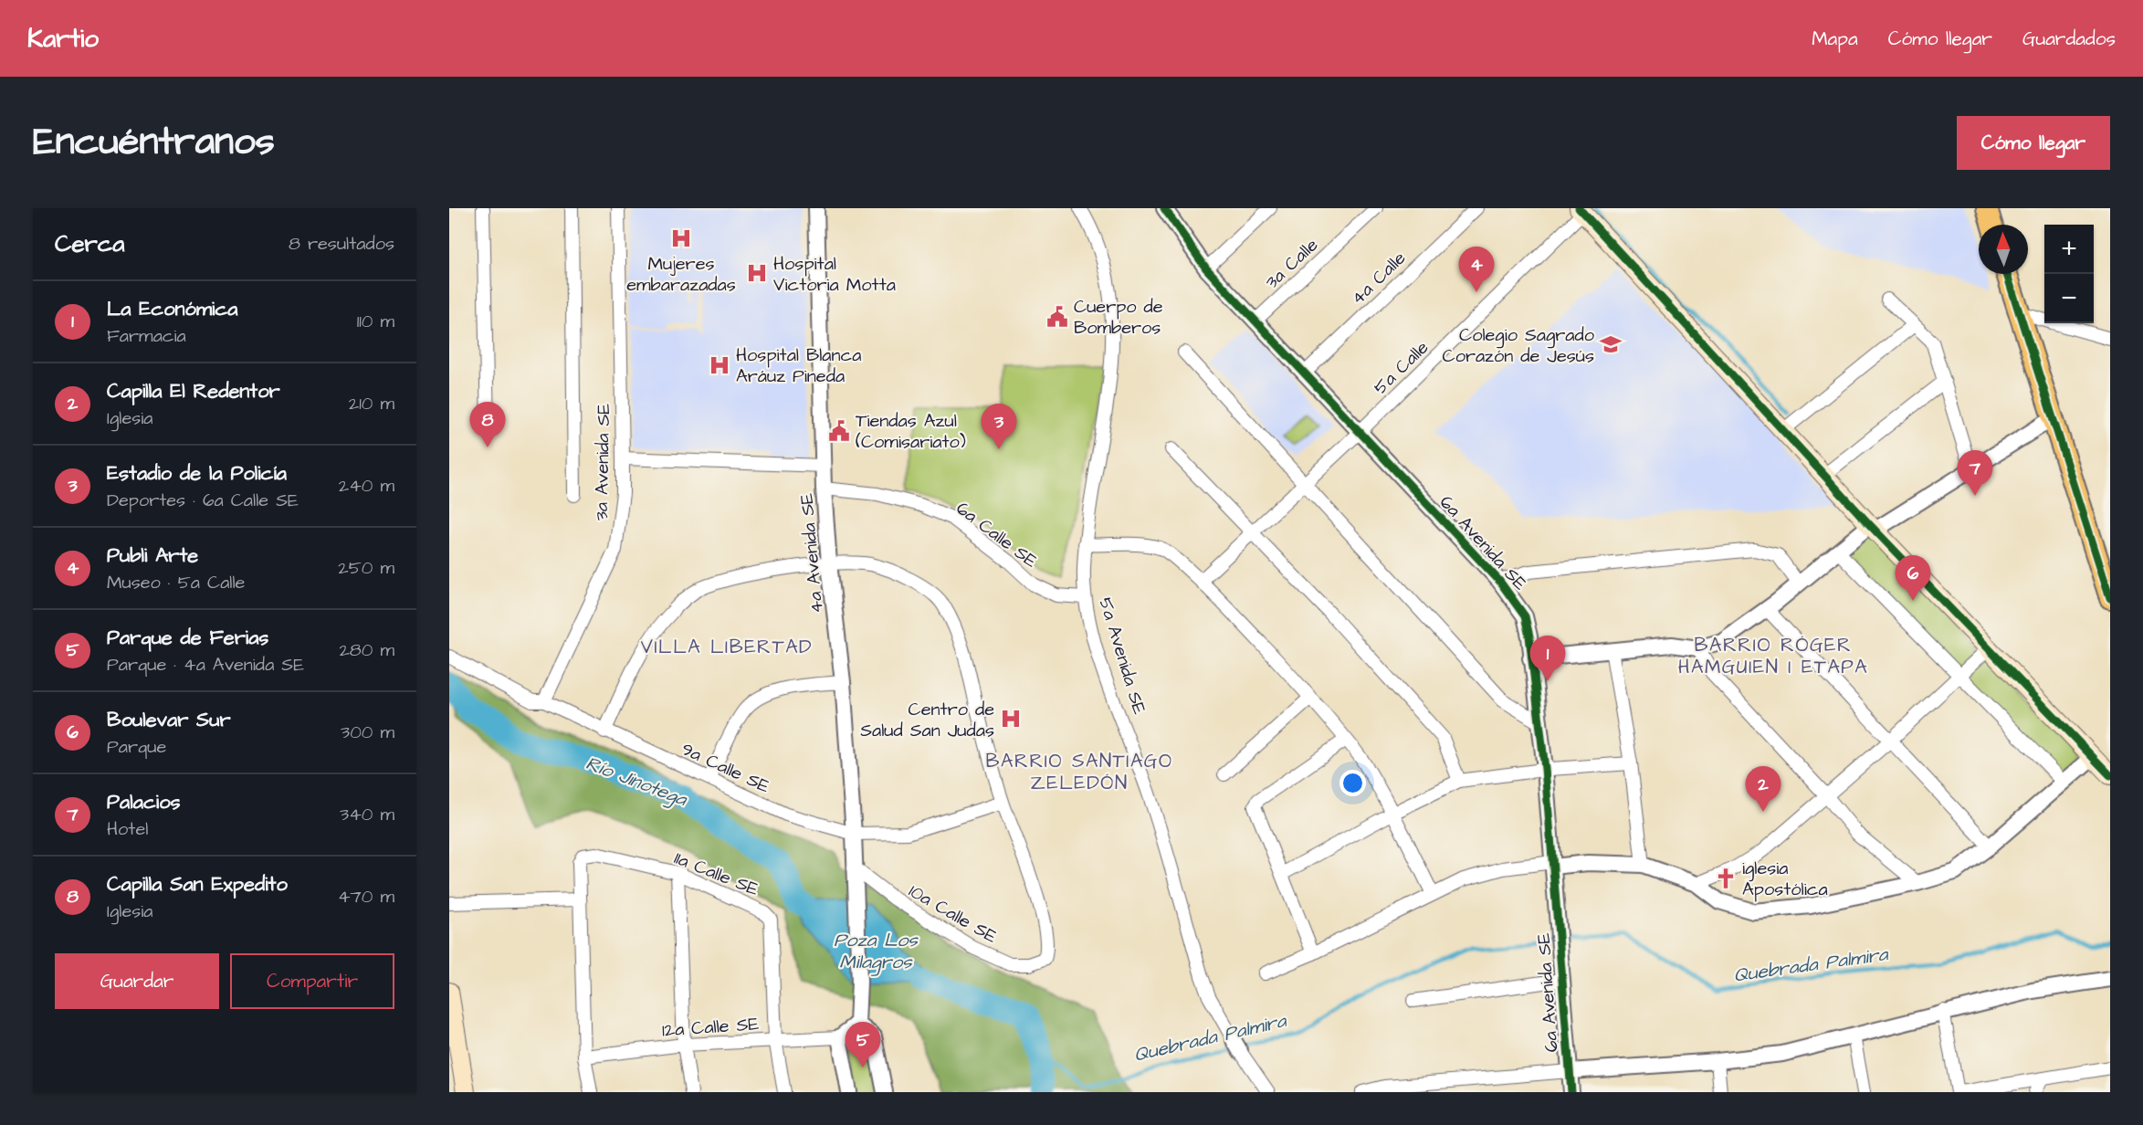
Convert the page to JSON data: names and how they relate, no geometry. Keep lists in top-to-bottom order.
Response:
{
  "streets": {
    "street": [
      "3a Calle",
      "4a Calle",
      "5a Calle",
      "3a Avenida SE",
      "6a Calle SE",
      "6a Avenida SE",
      "4a Avenida SE",
      "5a Avenida SE",
      "9a Calle SE",
      "11a Calle SE",
      "10a Calle SE",
      "12a Calle SE"
    ]
  },
  "crossings": [
    ["3a Calle", "6a Avenida SE"],
    ["4a Calle", "6a Avenida SE"],
    ["5a Calle", "6a Avenida SE"],
    ["3a Avenida SE", "9a Calle SE"],
    ["6a Calle SE", "4a Avenida SE"],
    ["6a Calle SE", "5a Avenida SE"],
    ["4a Avenida SE", "9a Calle SE"],
    ["4a Avenida SE", "10a Calle SE"],
    ["9a Calle SE", "10a Calle SE"],
    ["11a Calle SE", "12a Calle SE"]
  ],
  "districts": ["BARRIO RÓGER HAMGUIEN I ETAPA", "VILLA LIBERTAD", "BARRIO SANTIAGO ZELEDÓN"],
  "water": ["Río Jinotega", "Poza Los Milagros", "Quebrada Palmira"],
  "places": {
    "hospital": [
      "Mujeres embarazadas",
      "Hospital Victoria Motta",
      "Hospital Blanca Aráuz Pineda",
      "Centro de Salud San Judas"
    ],
    "public building": ["Cuerpo de Bomberos", "Tiendas Azul (Comisariato)"],
    "school or university": ["Colegio Sagrado Corazón de Jesús"],
    "church": ["iglesia Apostólica"]
  },
  "north": "top",
  "page": {
    "header": "Kartio",
    "nav": ["Mapa", "Cómo llegar", "Guardados"],
    "title": "Encuéntranos",
    "buttons": [
      "Cómo llegar",
      ["Guardar", "Compartir"]
    ],
    "heading": ["Cerca", "8 resultados"],
    "map_buttons": ["+", "−"],
    "pins": [
      "4",
      "8",
      "3",
      "7",
      "6",
      "1",
      "2",
      "5"
    ],
    "list": [
      {
        "mark": "1",
        "name": "La Económica",
        "note": "Farmacia",
        "value": "110 m"
      },
      {
        "mark": "2",
        "name": "Capilla El Redentor",
        "note": "Iglesia",
        "value": "210 m"
      },
      {
        "mark": "3",
        "name": "Estadio de la Policía",
        "note": "Deportes · 6a Calle SE",
        "value": "240 m"
      },
      {
        "mark": "4",
        "name": "Publi Arte",
        "note": "Museo · 5a Calle",
        "value": "250 m"
      },
      {
        "mark": "5",
        "name": "Parque de Ferias",
        "note": "Parque · 4a Avenida SE",
        "value": "280 m"
      },
      {
        "mark": "6",
        "name": "Boulevar Sur",
        "note": "Parque",
        "value": "300 m"
      },
      {
        "mark": "7",
        "name": "Palacios",
        "note": "Hotel",
        "value": "340 m"
      },
      {
        "mark": "8",
        "name": "Capilla San Expedito",
        "note": "Iglesia",
        "value": "470 m"
      }
    ]
  }
}
